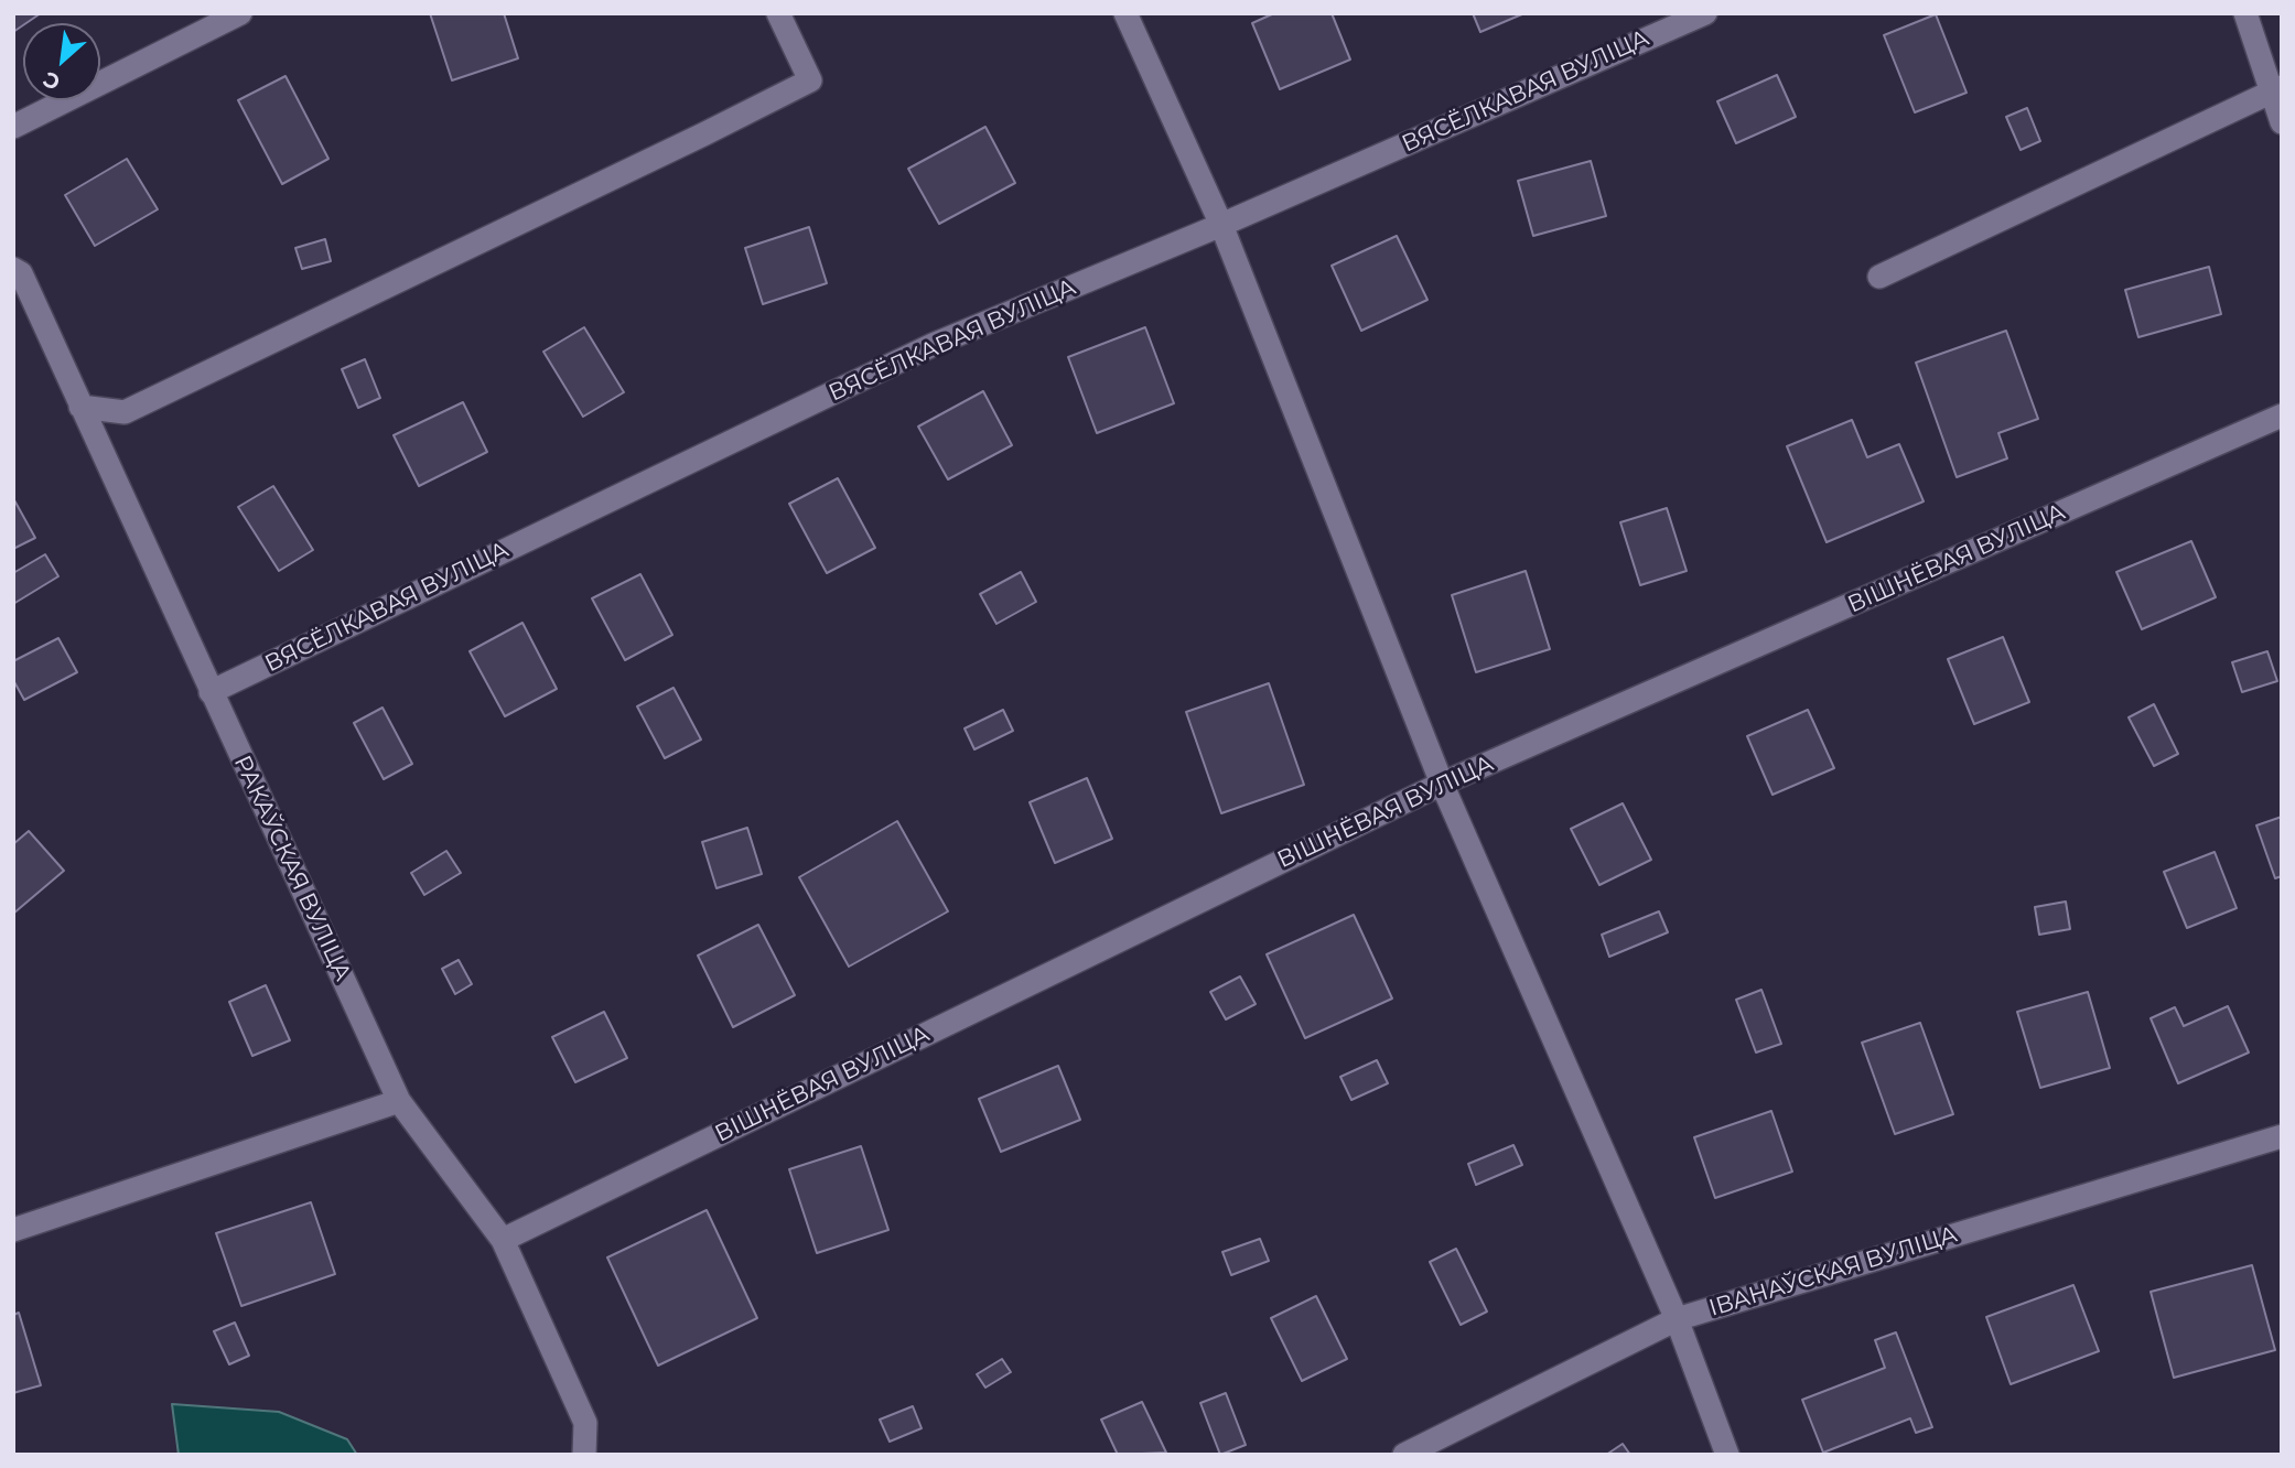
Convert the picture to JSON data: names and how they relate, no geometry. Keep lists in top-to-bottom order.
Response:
{
  "streets": {
    "street": [
      "ВЯСЁЛКАВАЯ ВУЛІЦА",
      "ВІШНЁВАЯ ВУЛІЦА",
      "РАКАЎСКАЯ ВУЛІЦА",
      "ІВАНАЎСКАЯ ВУЛІЦА"
    ]
  },
  "crossings": [
    ["ВЯСЁЛКАВАЯ ВУЛІЦА", "РАКАЎСКАЯ ВУЛІЦА"],
    ["ВІШНЁВАЯ ВУЛІЦА", "РАКАЎСКАЯ ВУЛІЦА"]
  ],
  "north": "bottom left"
}
